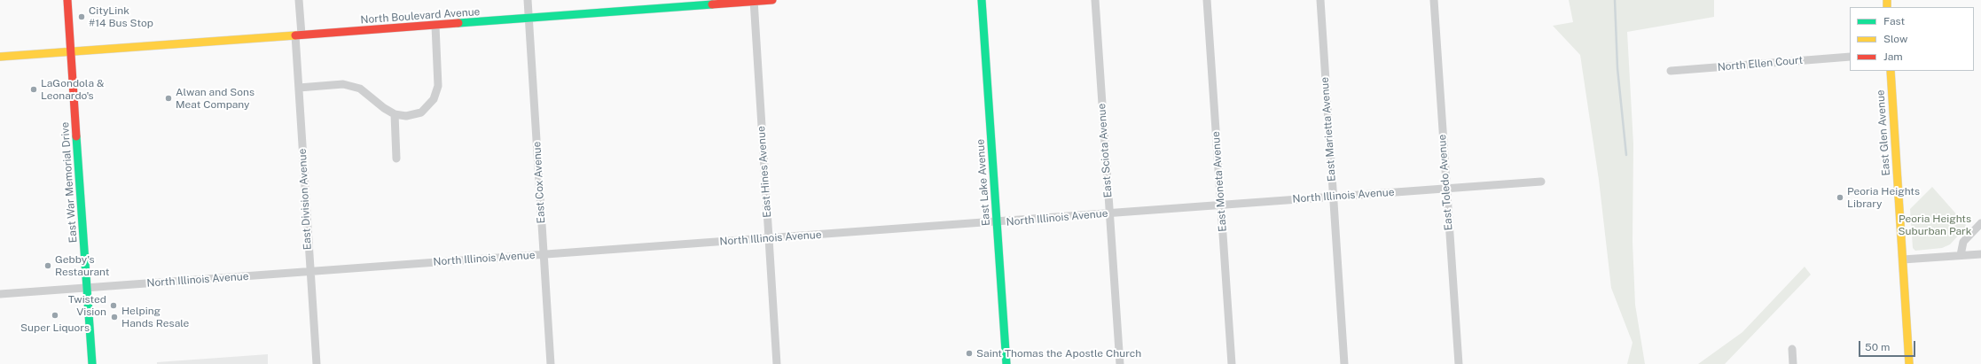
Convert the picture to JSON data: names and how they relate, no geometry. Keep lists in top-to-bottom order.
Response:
{
  "streets": {
    "main road": [
      "North Boulevard Avenue",
      "East Glen Avenue",
      "East War Memorial Drive",
      "East Lake Avenue"
    ],
    "street": [
      "North Ellen Court",
      "East Marietta Avenue",
      "East Sciota Avenue",
      "East Hines Avenue",
      "East Moneta Avenue",
      "East Cox Avenue",
      "East Toledo Avenue",
      "North Illinois Avenue",
      "East Division Avenue"
    ]
  },
  "crossings": [
    ["North Boulevard Avenue", "East Hines Avenue"],
    ["North Boulevard Avenue", "East War Memorial Drive"],
    ["North Boulevard Avenue", "East Cox Avenue"],
    ["North Boulevard Avenue", "East Division Avenue"],
    ["East Marietta Avenue", "North Illinois Avenue"],
    ["East Sciota Avenue", "North Illinois Avenue"],
    ["East Hines Avenue", "North Illinois Avenue"],
    ["East Moneta Avenue", "North Illinois Avenue"],
    ["East War Memorial Drive", "North Illinois Avenue"],
    ["East Cox Avenue", "North Illinois Avenue"],
    ["East Lake Avenue", "North Illinois Avenue"],
    ["East Toledo Avenue", "North Illinois Avenue"],
    ["North Illinois Avenue", "East Division Avenue"]
  ],
  "parks": ["Peoria Heights Suburban Park"],
  "places": [
    "CityLink #14 Bus Stop",
    "LaGondola & Leonardo's",
    "Alwan and Sons Meat Company",
    "Peoria Heights Library",
    "Gebby's Restaurant",
    "Twisted Vision",
    "Super Liquors",
    "Helping Hands Resale",
    "Saint Thomas the Apostle Church"
  ],
  "legend": ["Fast", "Slow", "Jam"],
  "scale_bar": "50 m"
}
